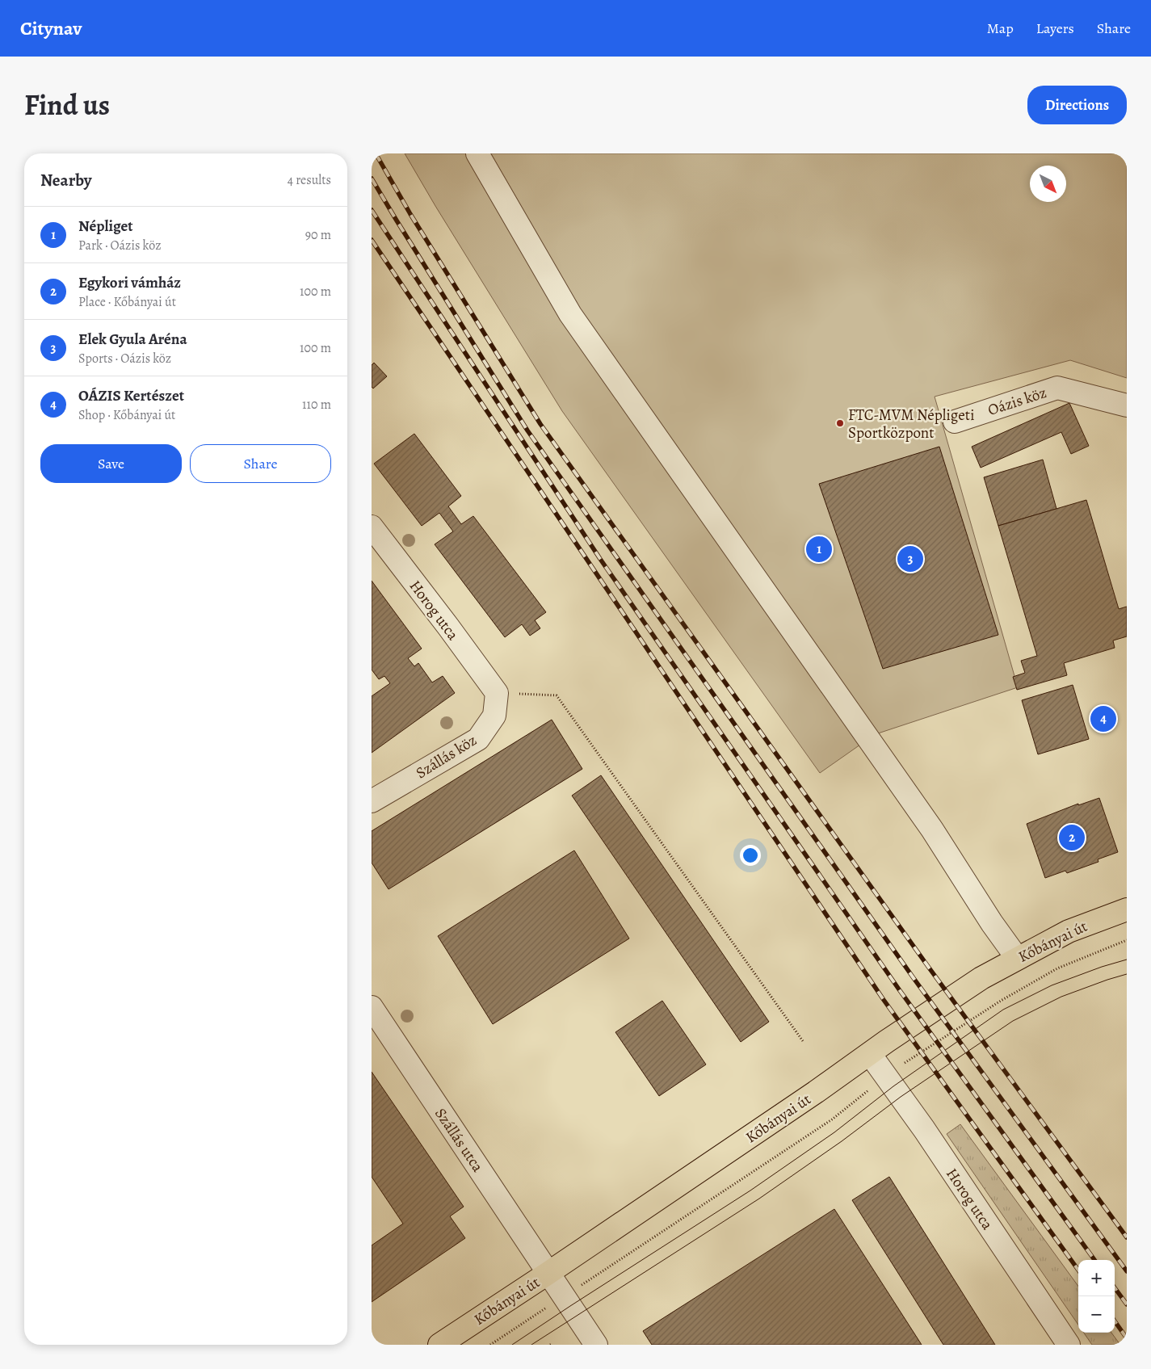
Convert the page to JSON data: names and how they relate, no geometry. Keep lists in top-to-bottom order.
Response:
{
  "streets": {
    "main road": ["Kőbányai út"],
    "street": [
      "Oázis köz",
      "Horog utca",
      "Szállás köz",
      "Szállás utca"
    ]
  },
  "crossings": [
    ["Horog utca", "Szállás köz"],
    ["Horog utca", "Kőbányai út"],
    ["Kőbányai út", "Szállás utca"]
  ],
  "places": ["FTC-MVM Népligeti Sportközpont"],
  "north": "bottom right",
  "page": {
    "header": "Citynav",
    "nav": ["Map", "Layers", "Share"],
    "title": "Find us",
    "buttons": [
      "Directions",
      ["Save", "Share"]
    ],
    "heading": ["Nearby", "4 results"],
    "list": [
      {
        "mark": "1",
        "name": "Népliget",
        "note": "Park · Oázis köz",
        "value": "90 m"
      },
      {
        "mark": "2",
        "name": "Egykori vámház",
        "note": "Place · Kőbányai út",
        "value": "100 m"
      },
      {
        "mark": "3",
        "name": "Elek Gyula Aréna",
        "note": "Sports · Oázis köz",
        "value": "100 m"
      },
      {
        "mark": "4",
        "name": "OÁZIS Kertészet",
        "note": "Shop · Kőbányai út",
        "value": "110 m"
      }
    ],
    "pins": [
      "1",
      "3",
      "4",
      "2"
    ],
    "map_buttons": ["+", "−"]
  }
}
